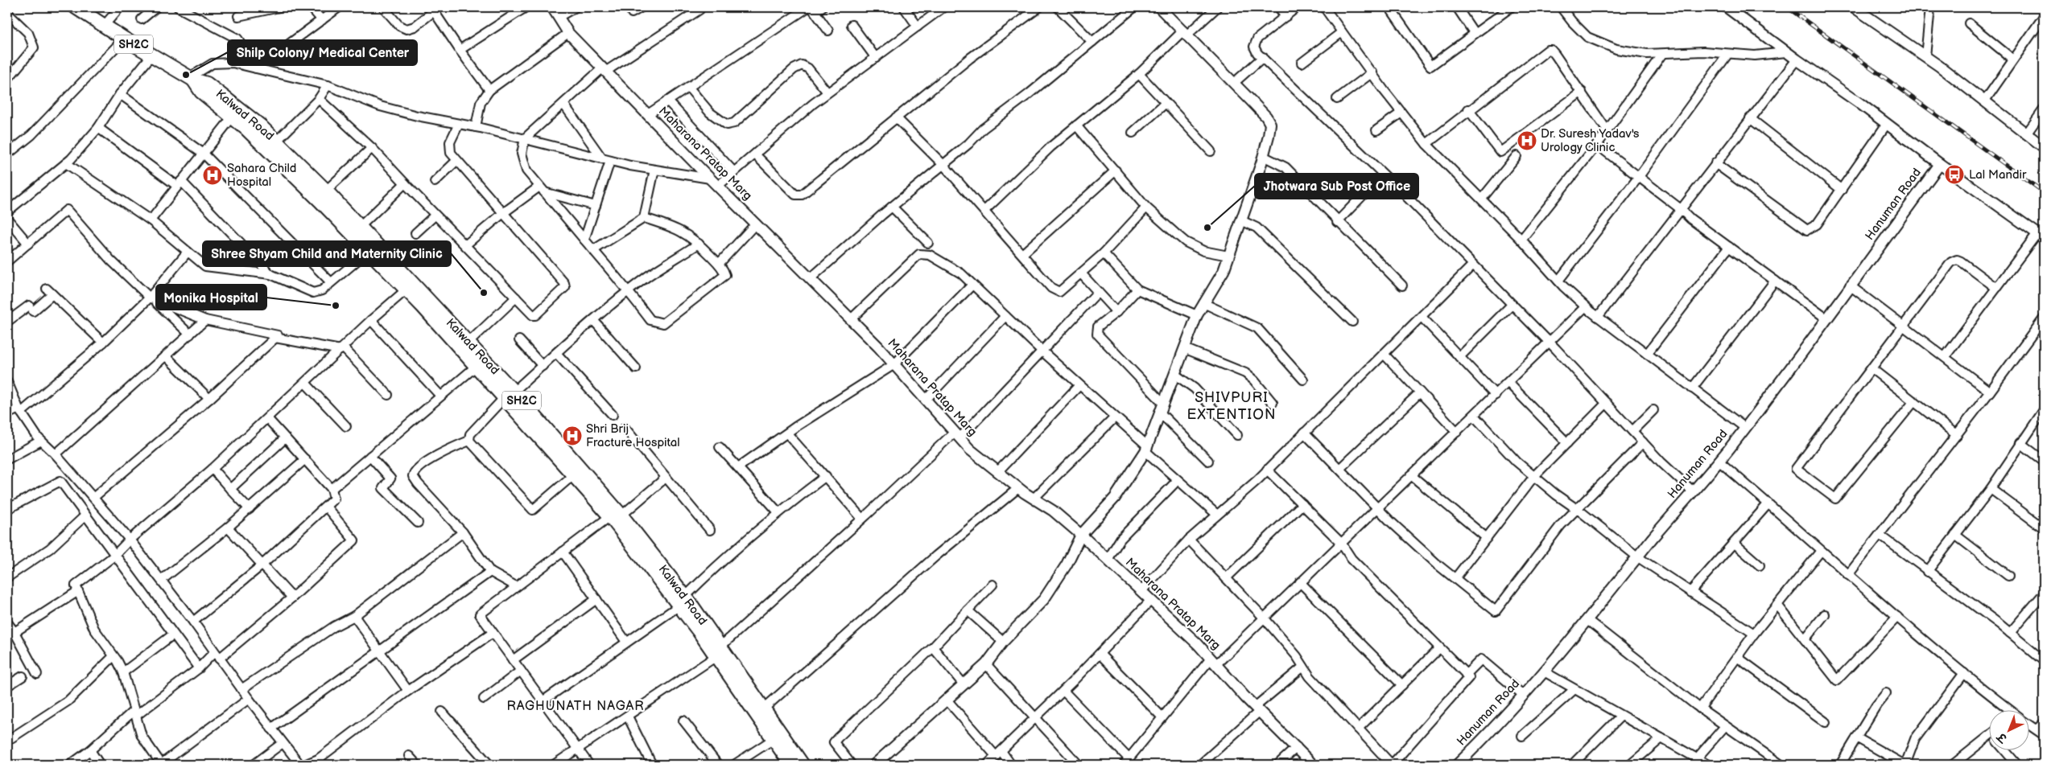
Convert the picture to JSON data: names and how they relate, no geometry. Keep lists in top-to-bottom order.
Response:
{
  "streets": {
    "main road": ["SH2C", "Kalwad Road"],
    "street": ["Maharana Pratap Marg", "Hanuman Road"]
  },
  "districts": ["SHIVPURI EXTENTION", "RAGHUNATH NAGAR"],
  "places": {
    "other": [
      "Shilp Colony/ Medical Center",
      "Jhotwara Sub Post Office",
      "Shree Shyam Child and Maternity Clinic",
      "Monika Hospital"
    ],
    "hospital": ["Dr. Suresh Yadav's Urology Clinic", "Sahara Child Hospital", "Shri Brij Fracture Hospital"],
    "bus stop": ["Lal Mandir"]
  },
  "north": "bottom left"
}
